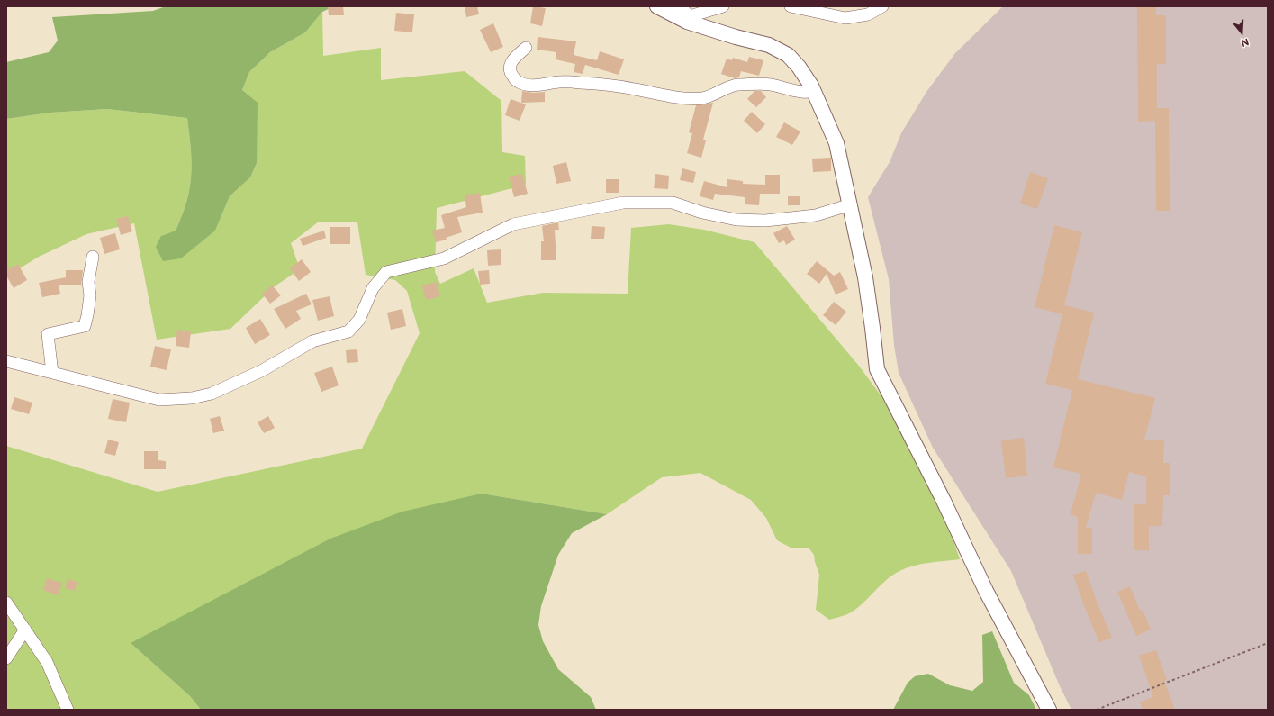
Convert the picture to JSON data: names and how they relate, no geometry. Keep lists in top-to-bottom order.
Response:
{
  "north": "bottom"
}
